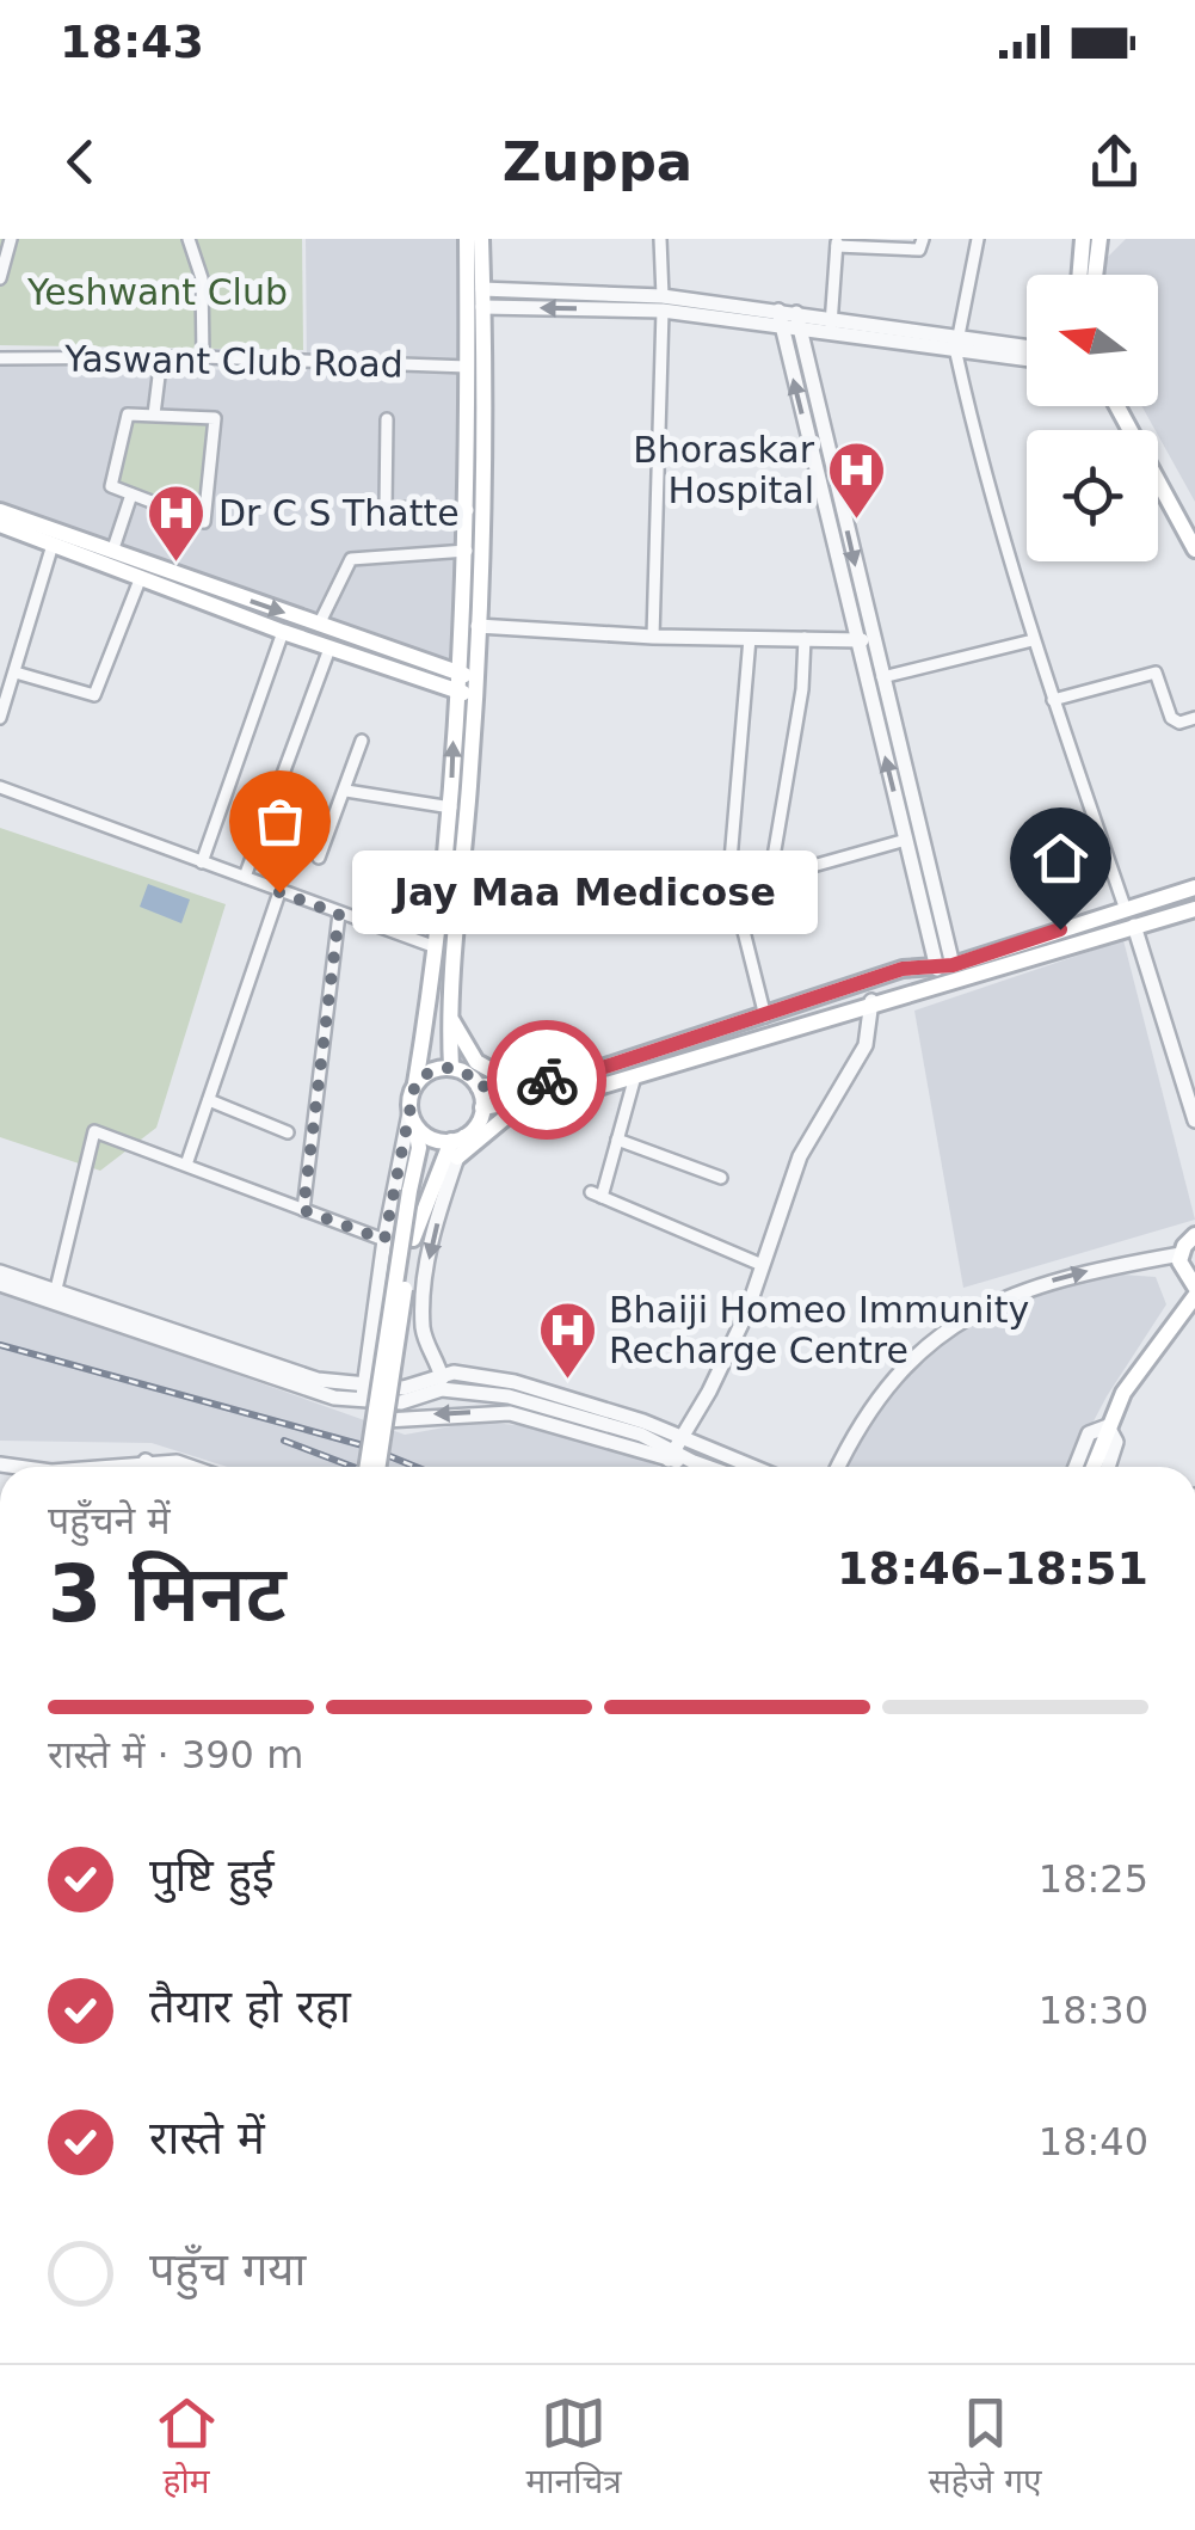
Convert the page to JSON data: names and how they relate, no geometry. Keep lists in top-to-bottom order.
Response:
{
  "streets": {
    "street": ["Yaswant Club Road"]
  },
  "parks": ["Yeshwant Club"],
  "places": {
    "hospital": ["Bhoraskar Hospital", "Dr C S Thatte", "Bhaiji Homeo Immunity Recharge Centre"],
    "other": ["Jay Maa Medicose"]
  },
  "north": "left",
  "page": {
    "status": "18:43",
    "header": "Zuppa",
    "bubble": "Jay Maa Medicose",
    "heading": ["3 मिनट", "पहुँचने में", "18:46–18:51"],
    "bar": "रास्ते में · 390 m",
    "list": [
      ["पुष्टि हुई", "18:25"],
      ["तैयार हो रहा", "18:30"],
      ["रास्ते में", "18:40"],
      "पहुँच गया"
    ],
    "tabs": ["होम", "मानचित्र", "सहेजे गए"]
  }
}
